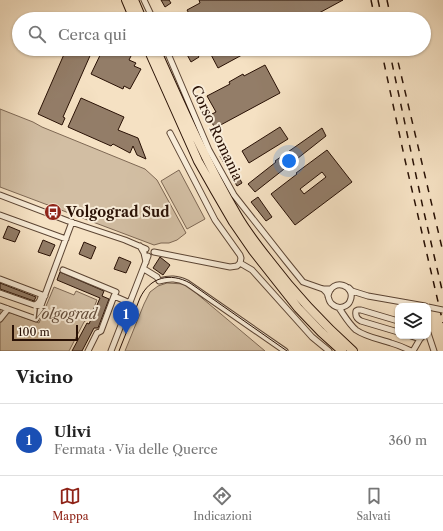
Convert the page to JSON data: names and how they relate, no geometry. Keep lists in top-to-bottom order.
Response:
{
  "streets": {
    "street": ["Corso Romania"]
  },
  "parks": ["Volgograd"],
  "places": {
    "bus stop": ["Volgograd Sud"]
  },
  "scale_bar": "100 m",
  "page": {
    "search": "Cerca qui",
    "pins": "1",
    "scale": "100 m",
    "heading": "Vicino",
    "list": [
      {
        "mark": "1",
        "name": "Ulivi",
        "note": "Fermata · Via delle Querce",
        "value": "360 m"
      }
    ],
    "nav": ["Mappa", "Indicazioni", "Salvati"]
  }
}
